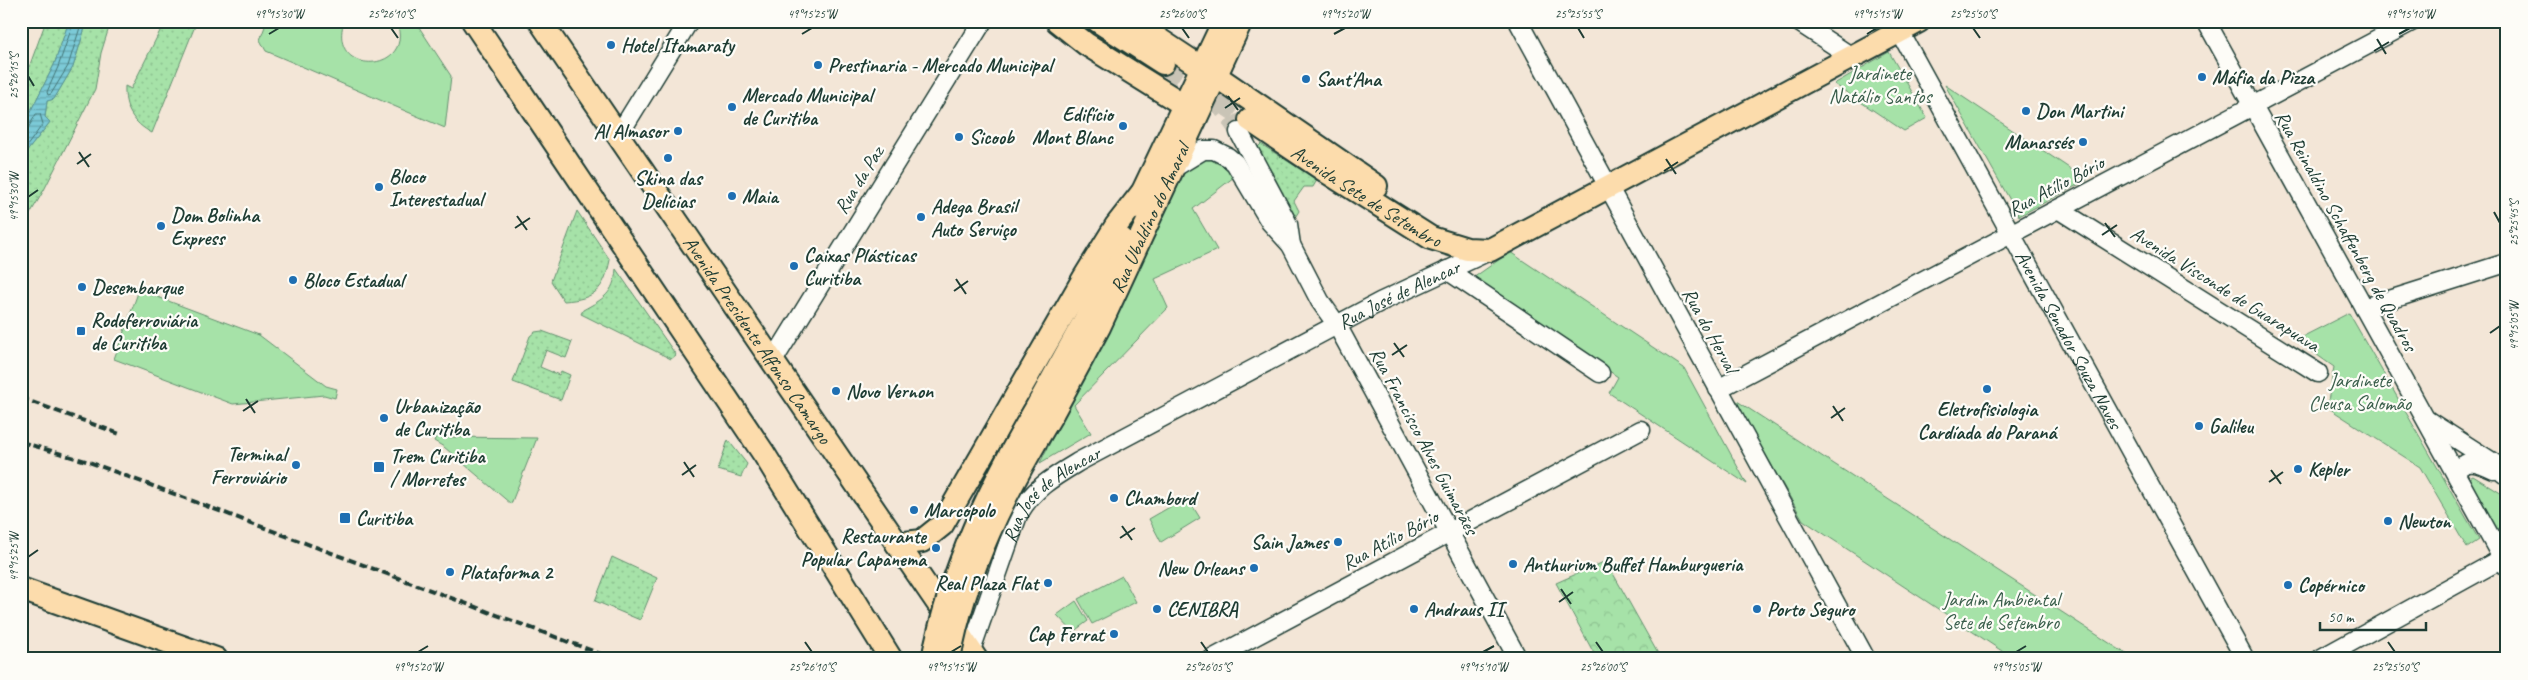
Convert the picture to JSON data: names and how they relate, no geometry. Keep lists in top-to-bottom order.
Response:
{
  "streets": {
    "main road": [
      "Avenida Sete de Setembro",
      "Rua Ubaldino do Amaral",
      "Rua José de Alencar",
      "Avenida Presidente Affonso Camargo"
    ],
    "street": [
      "Rua da Paz",
      "Rua Atílio Bório",
      "Rua Reinaldino Schaffenberg de Quadros",
      "Avenida Visconde de Guarapuava",
      "Rua do Herval",
      "Avenida Senador Souza Naves",
      "Rua Francisco Alves Guimarães"
    ]
  },
  "crossings": [
    ["Rua da Paz", "Avenida Presidente Affonso Camargo"],
    ["Rua Atílio Bório", "Rua Reinaldino Schaffenberg de Quadros"],
    ["Rua Atílio Bório", "Avenida Visconde de Guarapuava"],
    ["Rua Atílio Bório", "Rua do Herval"],
    ["Rua Atílio Bório", "Avenida Senador Souza Naves"],
    ["Rua Atílio Bório", "Rua Francisco Alves Guimarães"],
    ["Avenida Sete de Setembro", "Rua José de Alencar"],
    ["Avenida Sete de Setembro", "Rua Francisco Alves Guimarães"],
    ["Rua Ubaldino do Amaral", "Rua Francisco Alves Guimarães"],
    ["Rua José de Alencar", "Rua do Herval"],
    ["Rua José de Alencar", "Avenida Presidente Affonso Camargo"],
    ["Rua José de Alencar", "Avenida Senador Souza Naves"],
    ["Rua José de Alencar", "Rua Francisco Alves Guimarães"]
  ],
  "parks": ["Jardinete Natálio Santos", "Jardinete Cleusa Salomão", "Jardim Ambiental Sete de Setembro"],
  "places": {
    "other": [
      "Hotel Itamaraty",
      "Prestinaria - Mercado Municipal",
      "Máfia da Pizza",
      "Sant'Ana",
      "Mercado Municipal de Curitiba",
      "Don Martini",
      "Edifício Mont Blanc",
      "Al Almasor",
      "Sicoob",
      "Manassés",
      "Skina das Delícias",
      "Bloco Interestadual",
      "Maia",
      "Adega Brasil Auto Serviço",
      "Dom Bolinha Express",
      "Caixas Plásticas Curitiba",
      "Bloco Estadual",
      "Desembarque",
      "Eletrofisiologia Cardíada do Paraná",
      "Novo Vernon",
      "Urbanização de Curitiba",
      "Galileu",
      "Terminal Ferroviário",
      "Kepler",
      "Chambord",
      "Marcopolo",
      "Newton",
      "Sain James",
      "Restaurante Popular Capanema",
      "Anthurium Buffet Hamburgueria",
      "New Orleans",
      "Plataforma 2",
      "Real Plaza Flat",
      "Copérnico",
      "CENIBRA",
      "Andraus II",
      "Porto Seguro",
      "Cap Ferrat"
    ],
    "transit": ["Rodoferroviária de Curitiba", "Trem Curitiba / Morretes", "Curitiba"]
  },
  "scale_bar": "50 m",
  "coordinates": [
    "49°15'30\"W",
    "25°26'10\"S",
    "49°15'25\"W",
    "25°26'00\"S",
    "49°15'20\"W",
    "25°25'55\"S",
    "49°15'15\"W",
    "25°25'50\"S",
    "49°15'10\"W",
    "25°26'15\"S",
    "25°25'45\"S",
    "49°15'05\"W",
    "25°26'05\"S"
  ]
}
